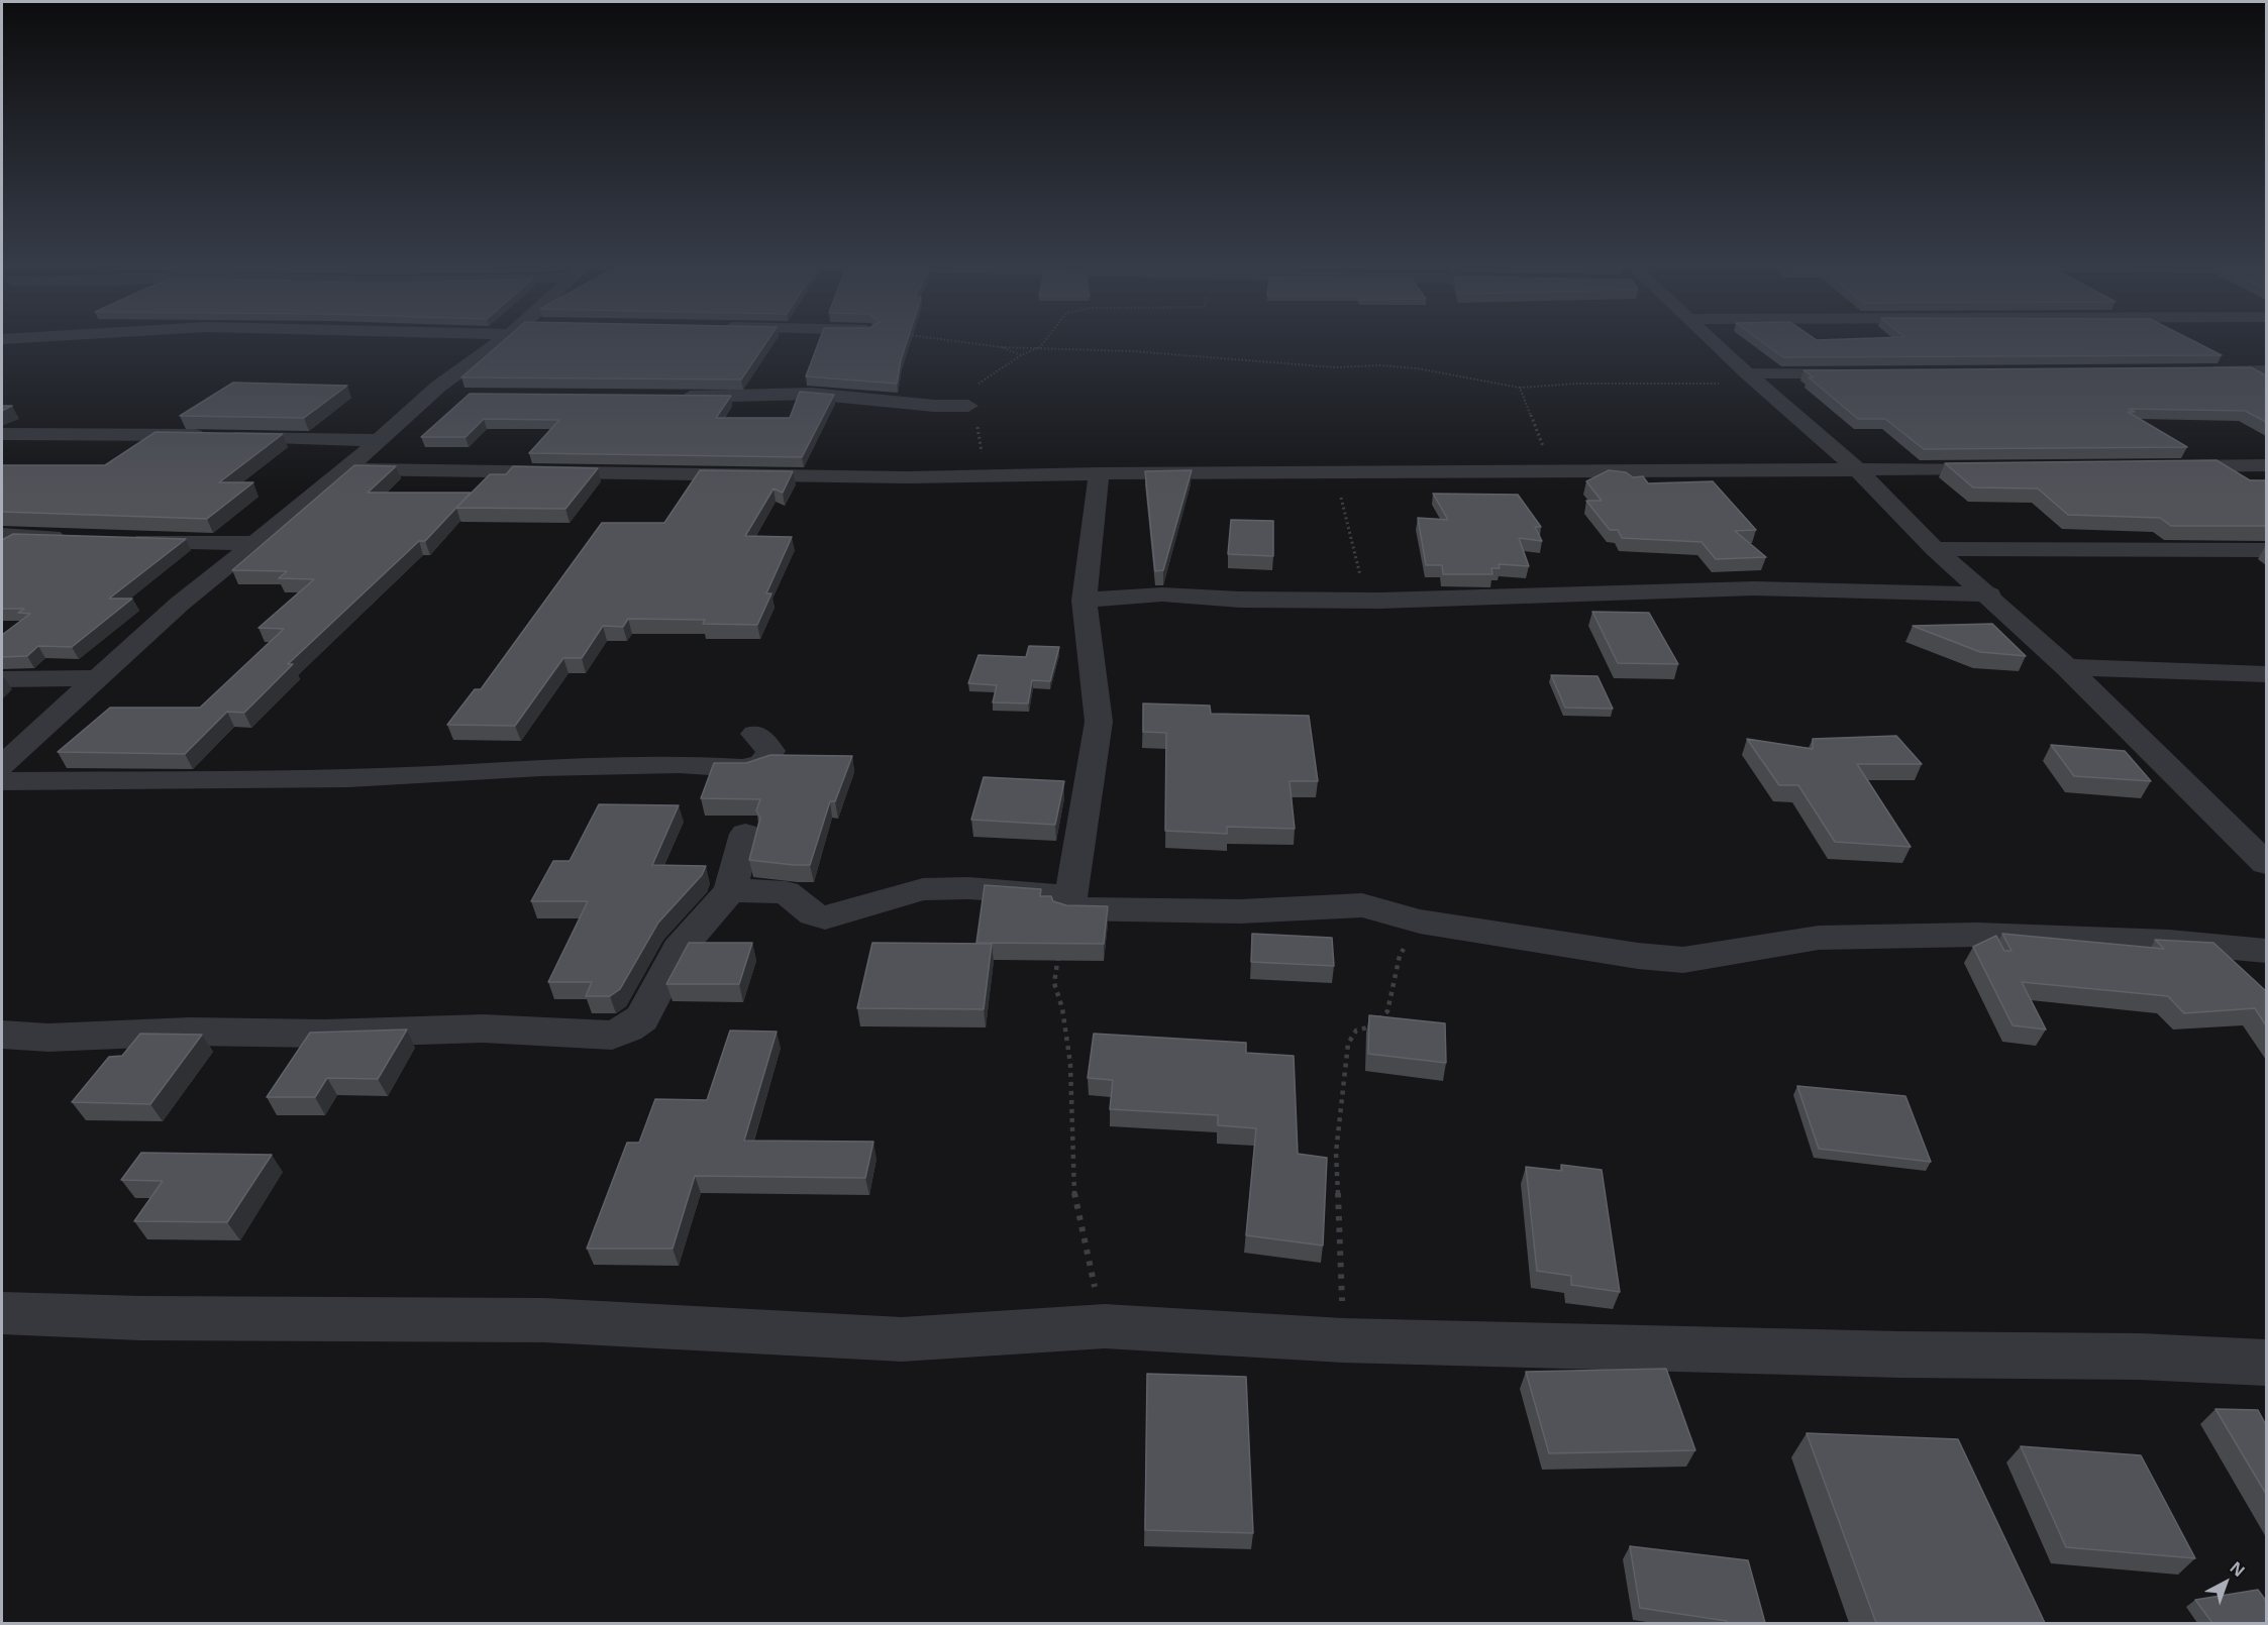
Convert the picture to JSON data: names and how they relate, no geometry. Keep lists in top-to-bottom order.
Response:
{
  "north": "top right"
}
